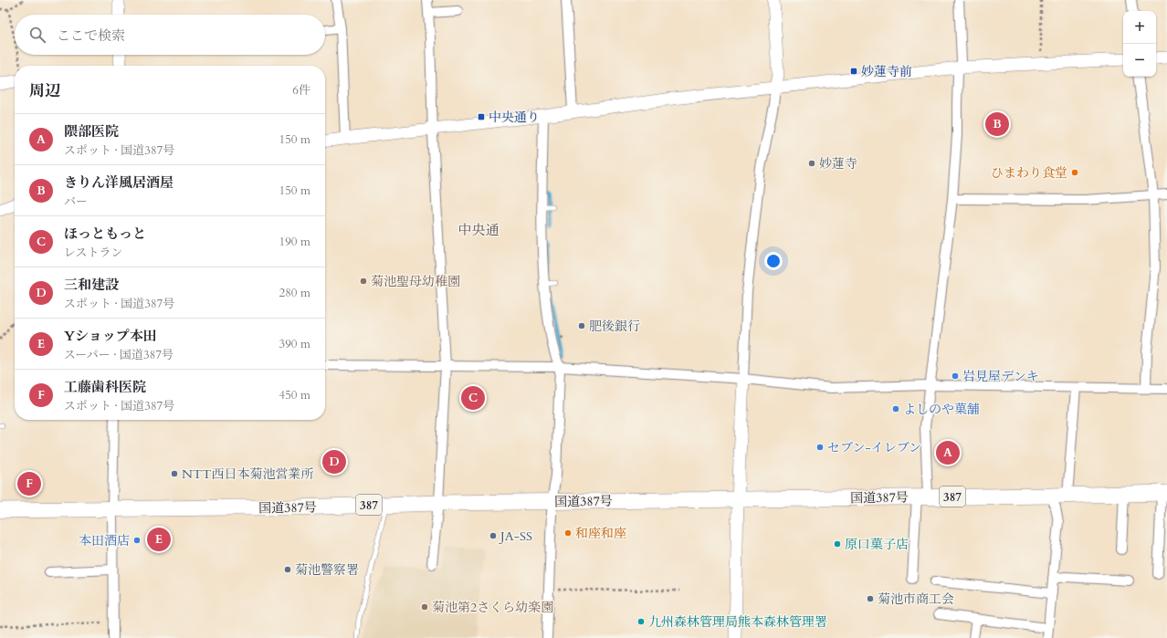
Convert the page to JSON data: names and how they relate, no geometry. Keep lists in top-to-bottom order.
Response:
{
  "streets": {
    "highway": ["387", "国道387号"]
  },
  "districts": ["中央通"],
  "places": {
    "transit": ["妙蓮寺前", "中央通り"],
    "other": [
      "妙蓮寺",
      "ひまわり食堂",
      "菊池聖母幼稚園",
      "肥後銀行",
      "岩見屋デンキ",
      "よしのや菓舗",
      "セブン-イレブン",
      "NTT西日本菊池営業所",
      "和座和座",
      "JA-SS",
      "本田酒店",
      "原口菓子店",
      "菊池警察署",
      "菊池市商工会",
      "菊池第2さくら幼楽園",
      "九州森林管理局熊本森林管理署"
    ]
  },
  "page": {
    "map_buttons": ["+", "−"],
    "search": "ここで検索",
    "heading": ["周辺", "6件"],
    "pins": [
      "B",
      "C",
      "A",
      "D",
      "F",
      "E"
    ],
    "list": [
      {
        "mark": "A",
        "name": "隈部医院",
        "note": "スポット · 国道387号",
        "value": "150 m"
      },
      {
        "mark": "B",
        "name": "きりん洋風居酒屋",
        "note": "バー",
        "value": "150 m"
      },
      {
        "mark": "C",
        "name": "ほっともっと",
        "note": "レストラン",
        "value": "190 m"
      },
      {
        "mark": "D",
        "name": "三和建設",
        "note": "スポット · 国道387号",
        "value": "280 m"
      },
      {
        "mark": "E",
        "name": "Yショップ本田",
        "note": "スーパー · 国道387号",
        "value": "390 m"
      },
      {
        "mark": "F",
        "name": "工藤歯科医院",
        "note": "スポット · 国道387号",
        "value": "450 m"
      }
    ]
  }
}
